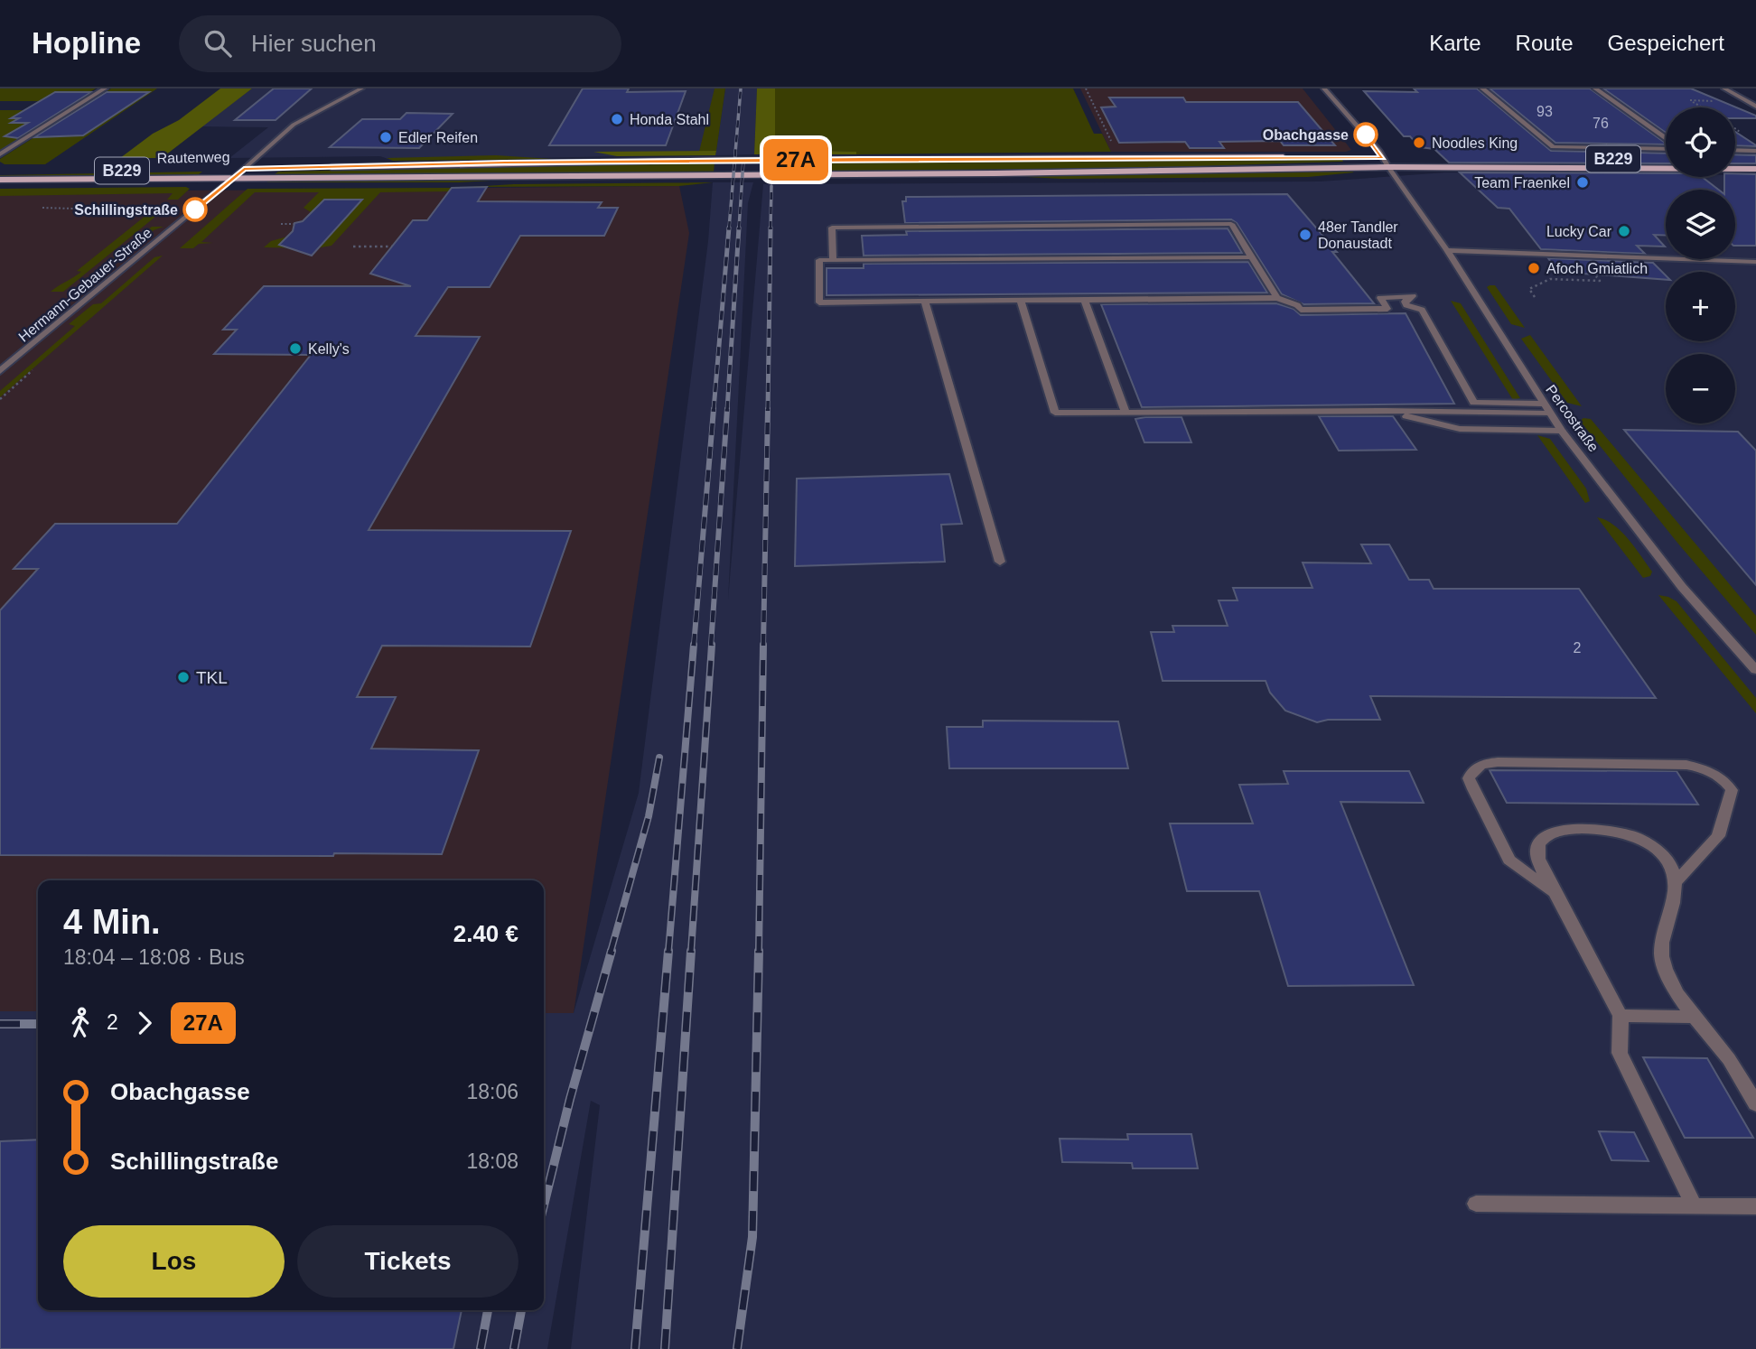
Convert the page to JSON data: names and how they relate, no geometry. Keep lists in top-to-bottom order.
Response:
{
  "streets": {
    "main road": ["Rautenweg", "B229"],
    "street": ["Hermann-Gebauer-Straße", "Percostraße"]
  },
  "crossings": [
    ["Rautenweg", "Hermann-Gebauer-Straße"],
    ["Rautenweg", "Percostraße"]
  ],
  "places": [
    "Honda Stahl",
    "Obachgasse",
    "Edler Reifen",
    "Noodles King",
    "Team Fraenkel",
    "Schillingstraße",
    "Lucky Car",
    "48er Tandler Donaustadt",
    "Afoch Gmiatlich",
    "Kelly's",
    "TKL"
  ],
  "lines": ["bus line 27A"],
  "house_numbers": ["93", "76", "2"],
  "page": {
    "header": "Hopline",
    "search": "Hier suchen",
    "nav": ["Karte", "Route", "Gespeichert"],
    "on_map": "27A",
    "map_buttons": ["+", "−"],
    "heading": ["4 Min.", "18:04 – 18:08 · Bus", "2.40 €"],
    "legs": ["2", "27A"],
    "list": [
      {
        "name": "Obachgasse",
        "value": "18:06"
      },
      {
        "name": "Schillingstraße",
        "value": "18:08"
      }
    ],
    "buttons": ["Los", "Tickets"]
  }
}
